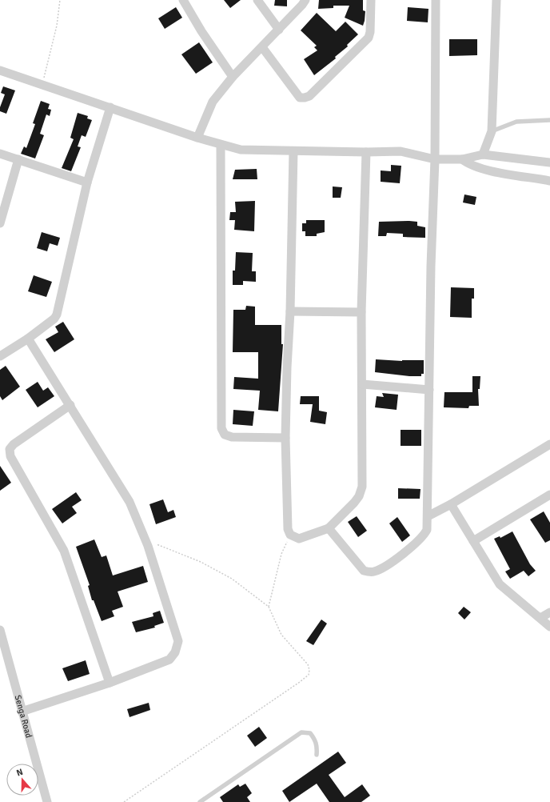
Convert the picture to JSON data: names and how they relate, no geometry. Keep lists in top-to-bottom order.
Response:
{
  "streets": {
    "street": ["Senga Road"]
  },
  "north": "top"
}
